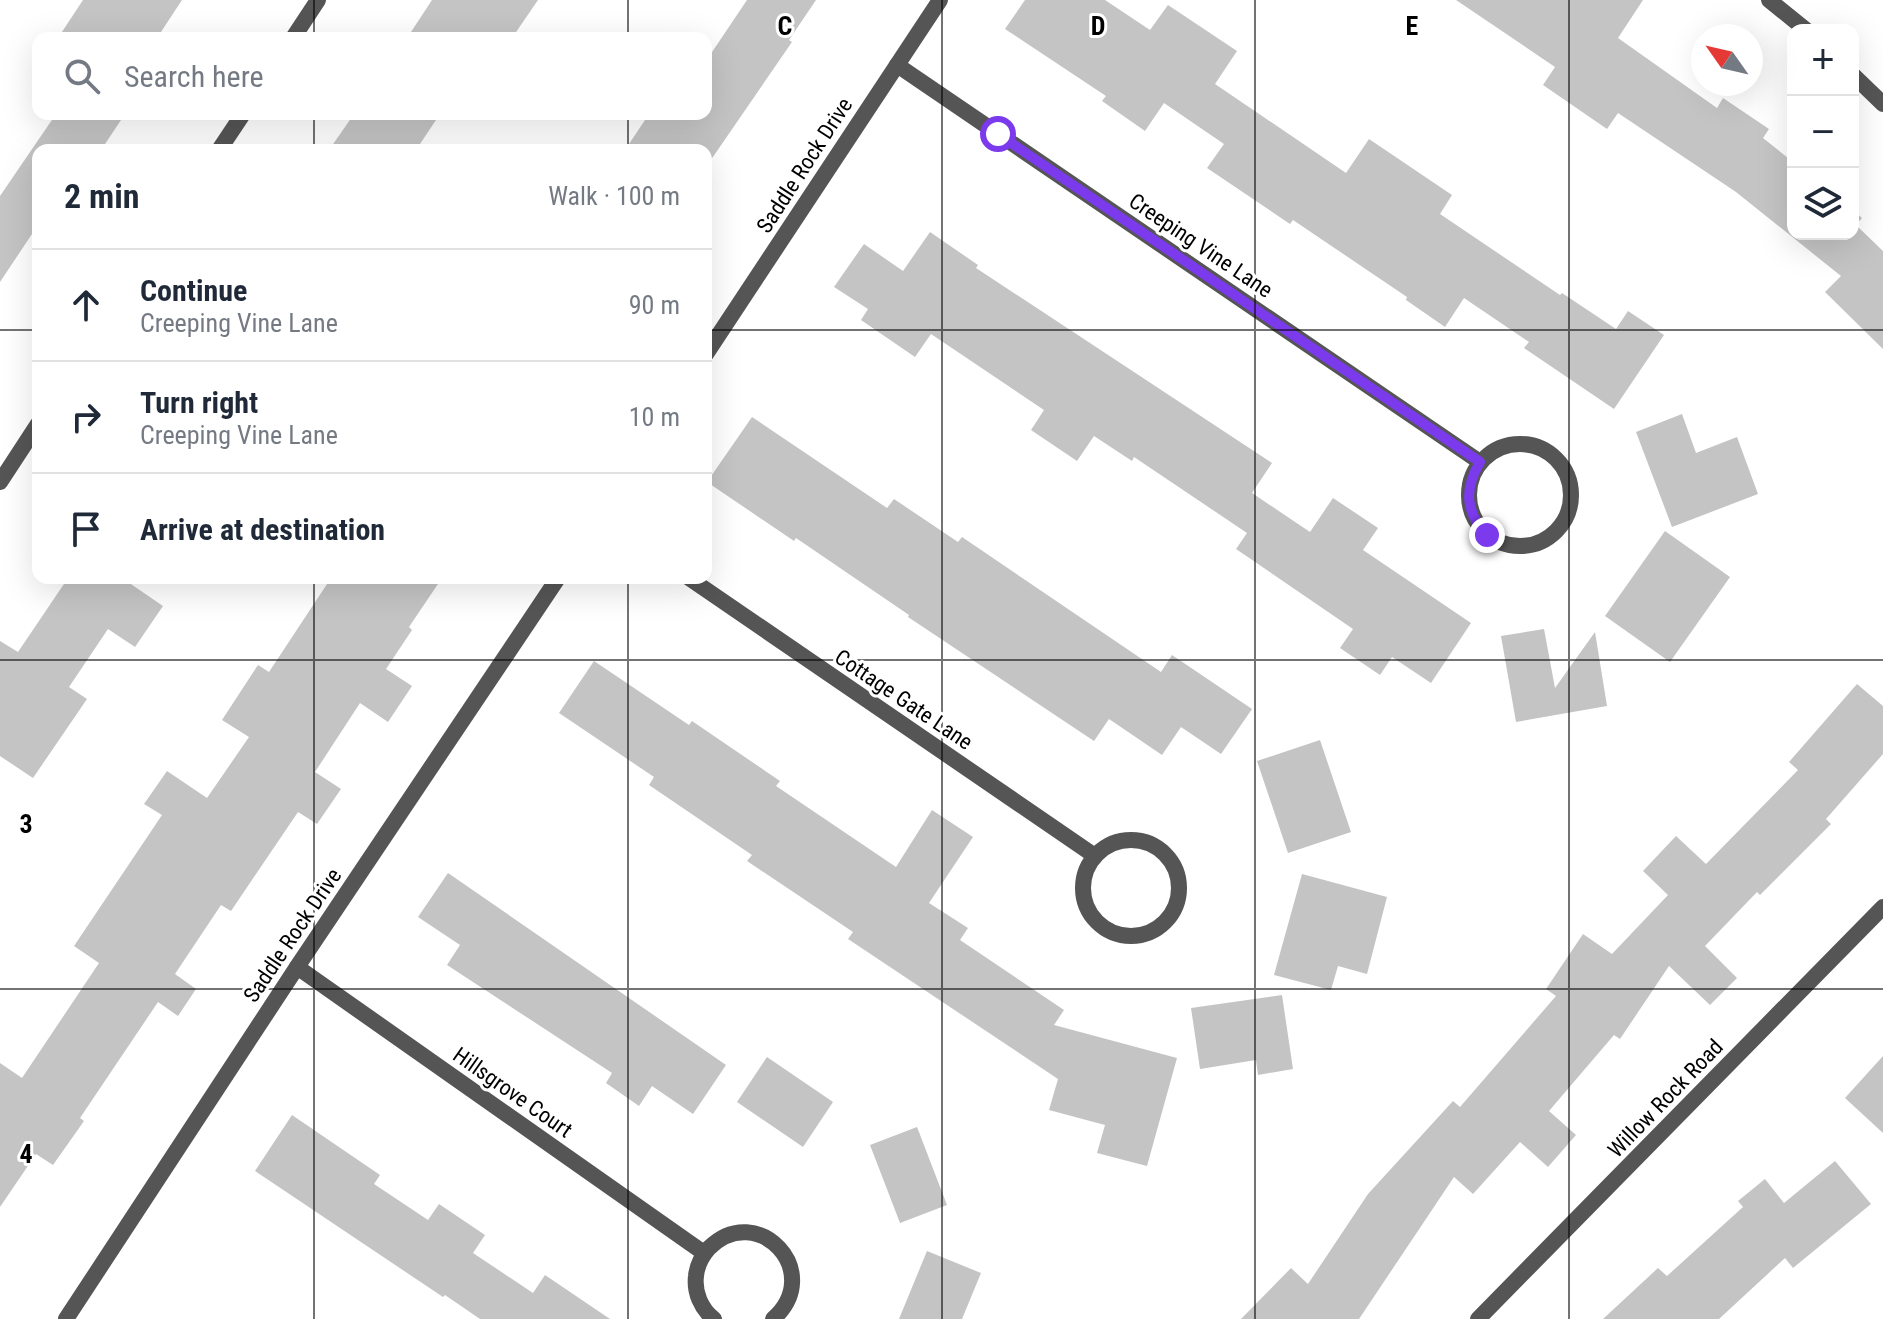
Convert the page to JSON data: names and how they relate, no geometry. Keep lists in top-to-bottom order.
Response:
{
  "streets": {
    "street": [
      "Saddle Rock Drive",
      "Creeping Vine Lane",
      "Cottage Gate Lane",
      "Hillsgrove Court",
      "Willow Rock Road"
    ]
  },
  "crossings": [
    ["Saddle Rock Drive", "Creeping Vine Lane"],
    ["Saddle Rock Drive", "Hillsgrove Court"]
  ],
  "north": "top left",
  "page": {
    "map_buttons": ["+", "−"],
    "search": "Search here",
    "heading": ["2 min", "Walk · 100 m"],
    "list": [
      ["Continue", "Creeping Vine Lane", "90 m"],
      ["Turn right", "Creeping Vine Lane", "10 m"],
      "Arrive at destination"
    ]
  },
  "grid": {
    "columns": ["C", "D", "E"],
    "rows": ["3", "4"]
  }
}
